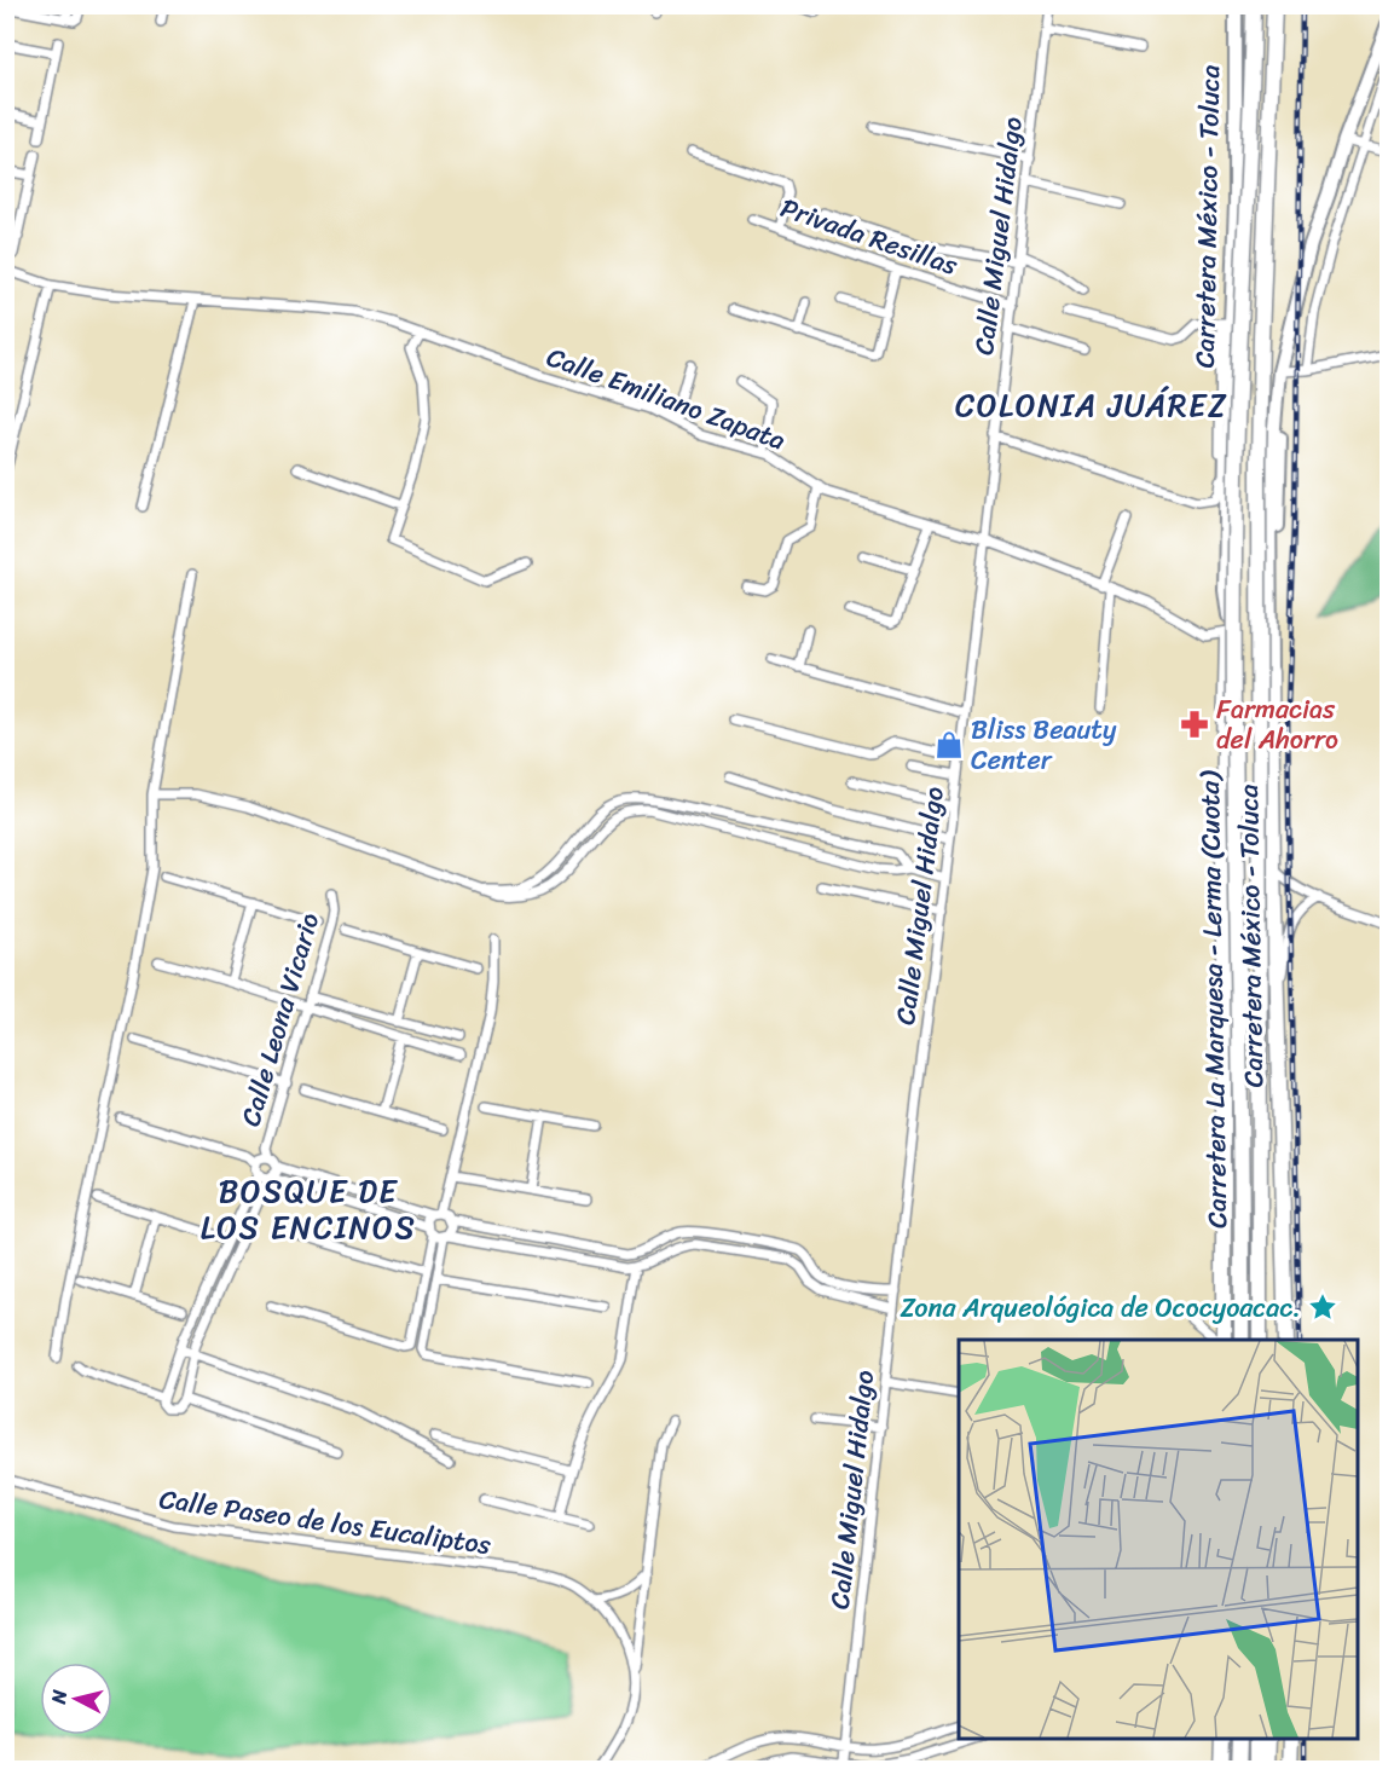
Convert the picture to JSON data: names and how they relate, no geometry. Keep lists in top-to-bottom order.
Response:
{
  "streets": {
    "highway": ["Carretera México - Toluca", "Carretera La Marquesa - Lerma (Cuota)"],
    "street": [
      "Privada Resillas",
      "Calle Miguel Hidalgo",
      "Calle Emiliano Zapata",
      "Calle Leona Vicario",
      "Calle Paseo de los Eucaliptos"
    ]
  },
  "crossings": [
    ["Carretera México - Toluca", "Calle Emiliano Zapata"],
    ["Privada Resillas", "Calle Miguel Hidalgo"],
    ["Calle Miguel Hidalgo", "Calle Emiliano Zapata"]
  ],
  "districts": ["COLONIA JUÁREZ", "BOSQUE DE LOS ENCINOS"],
  "places": {
    "pharmacy": ["Farmacias del Ahorro"],
    "shop": ["Bliss Beauty Center"],
    "place": ["Zona Arqueológica de Ococyoacac."]
  },
  "north": "left"
}
